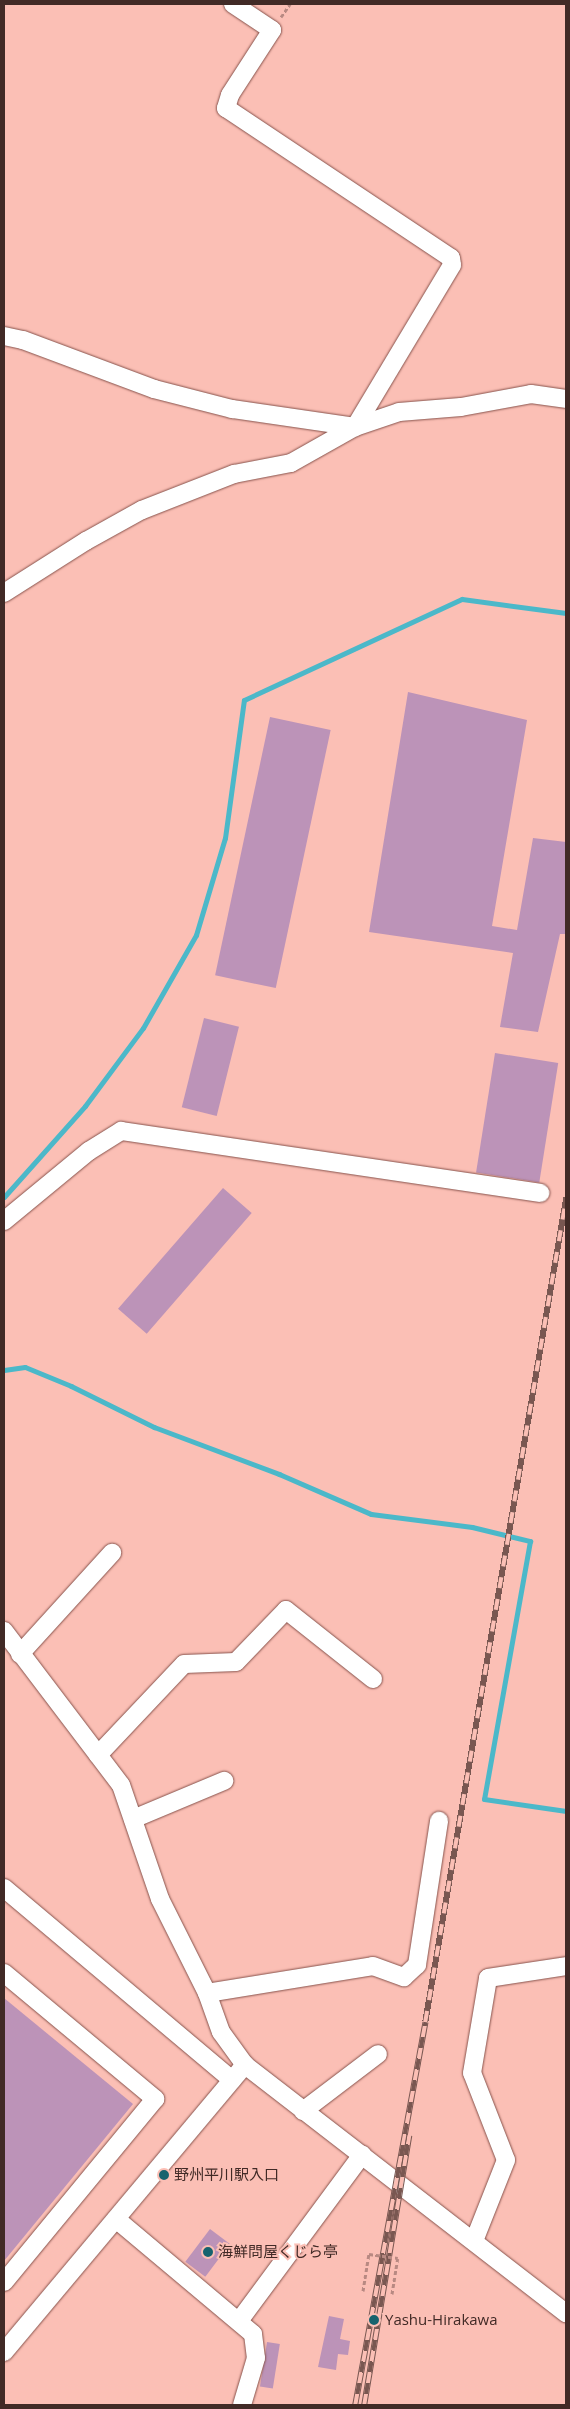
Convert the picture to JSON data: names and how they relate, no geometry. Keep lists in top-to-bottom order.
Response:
{
  "places": ["野州平川駅入口", "海鮮問屋くじら亭", "Yashu-Hirakawa"]
}
